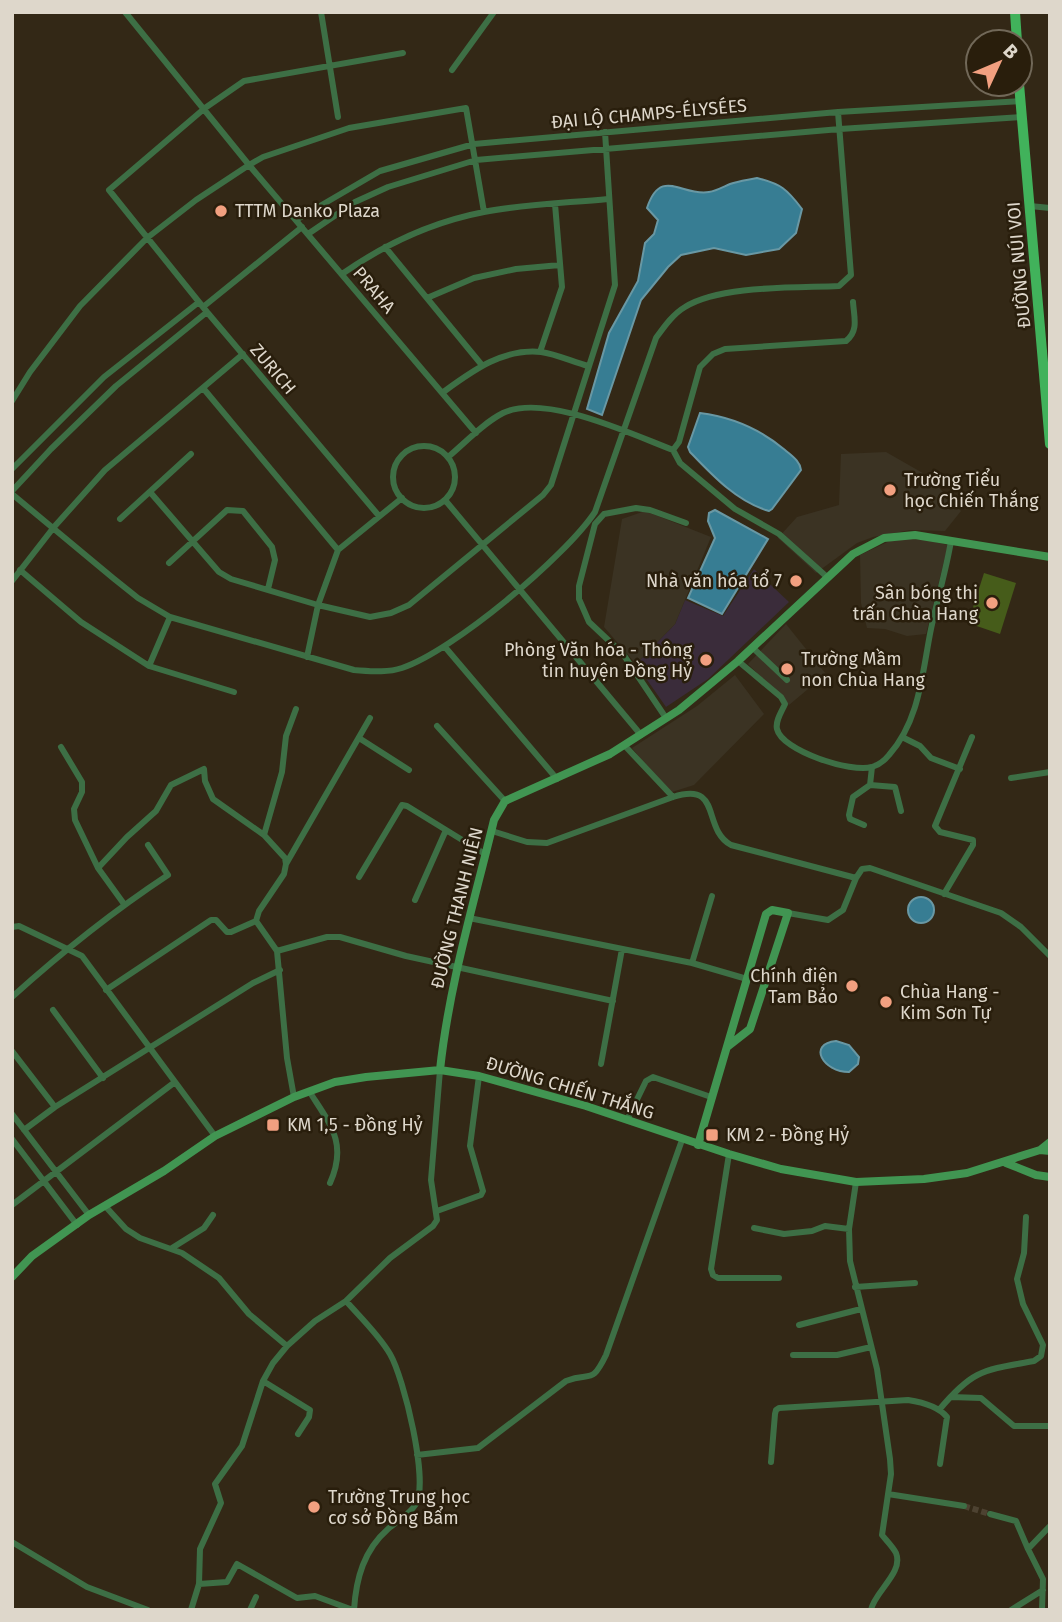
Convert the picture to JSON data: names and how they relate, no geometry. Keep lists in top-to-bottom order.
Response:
{
  "streets": {
    "main road": ["ĐƯỜNG NÚI VOI"],
    "street": [
      "ĐẠI LỘ CHAMPS-ÉLYSÉES",
      "PRAHA",
      "ZURICH",
      "ĐƯỜNG THANH NIÊN",
      "ĐƯỜNG CHIẾN THẮNG"
    ]
  },
  "crossings": [
    ["ĐẠI LỘ CHAMPS-ÉLYSÉES", "ĐƯỜNG NÚI VOI"],
    ["ĐẠI LỘ CHAMPS-ÉLYSÉES", "PRAHA"],
    ["PRAHA", "ZURICH"],
    ["ĐƯỜNG THANH NIÊN", "ĐƯỜNG CHIẾN THẮNG"]
  ],
  "places": {
    "other": [
      "TTTM Danko Plaza",
      "Trường Tiểu học Chiến Thắng",
      "Nhà văn hóa tổ 7",
      "Sân bóng thị trấn Chùa Hang",
      "Phòng Văn hóa - Thông tin huyện Đồng Hỷ",
      "Trường Mầm non Chùa Hang",
      "Chính điện Tam Bảo",
      "Chùa Hang - Kim Sơn Tự",
      "Trường Trung học cơ sở Đồng Bẩm"
    ],
    "transit": ["KM 1,5 - Đồng Hỷ", "KM 2 - Đồng Hỷ"]
  },
  "north": "top right"
}
